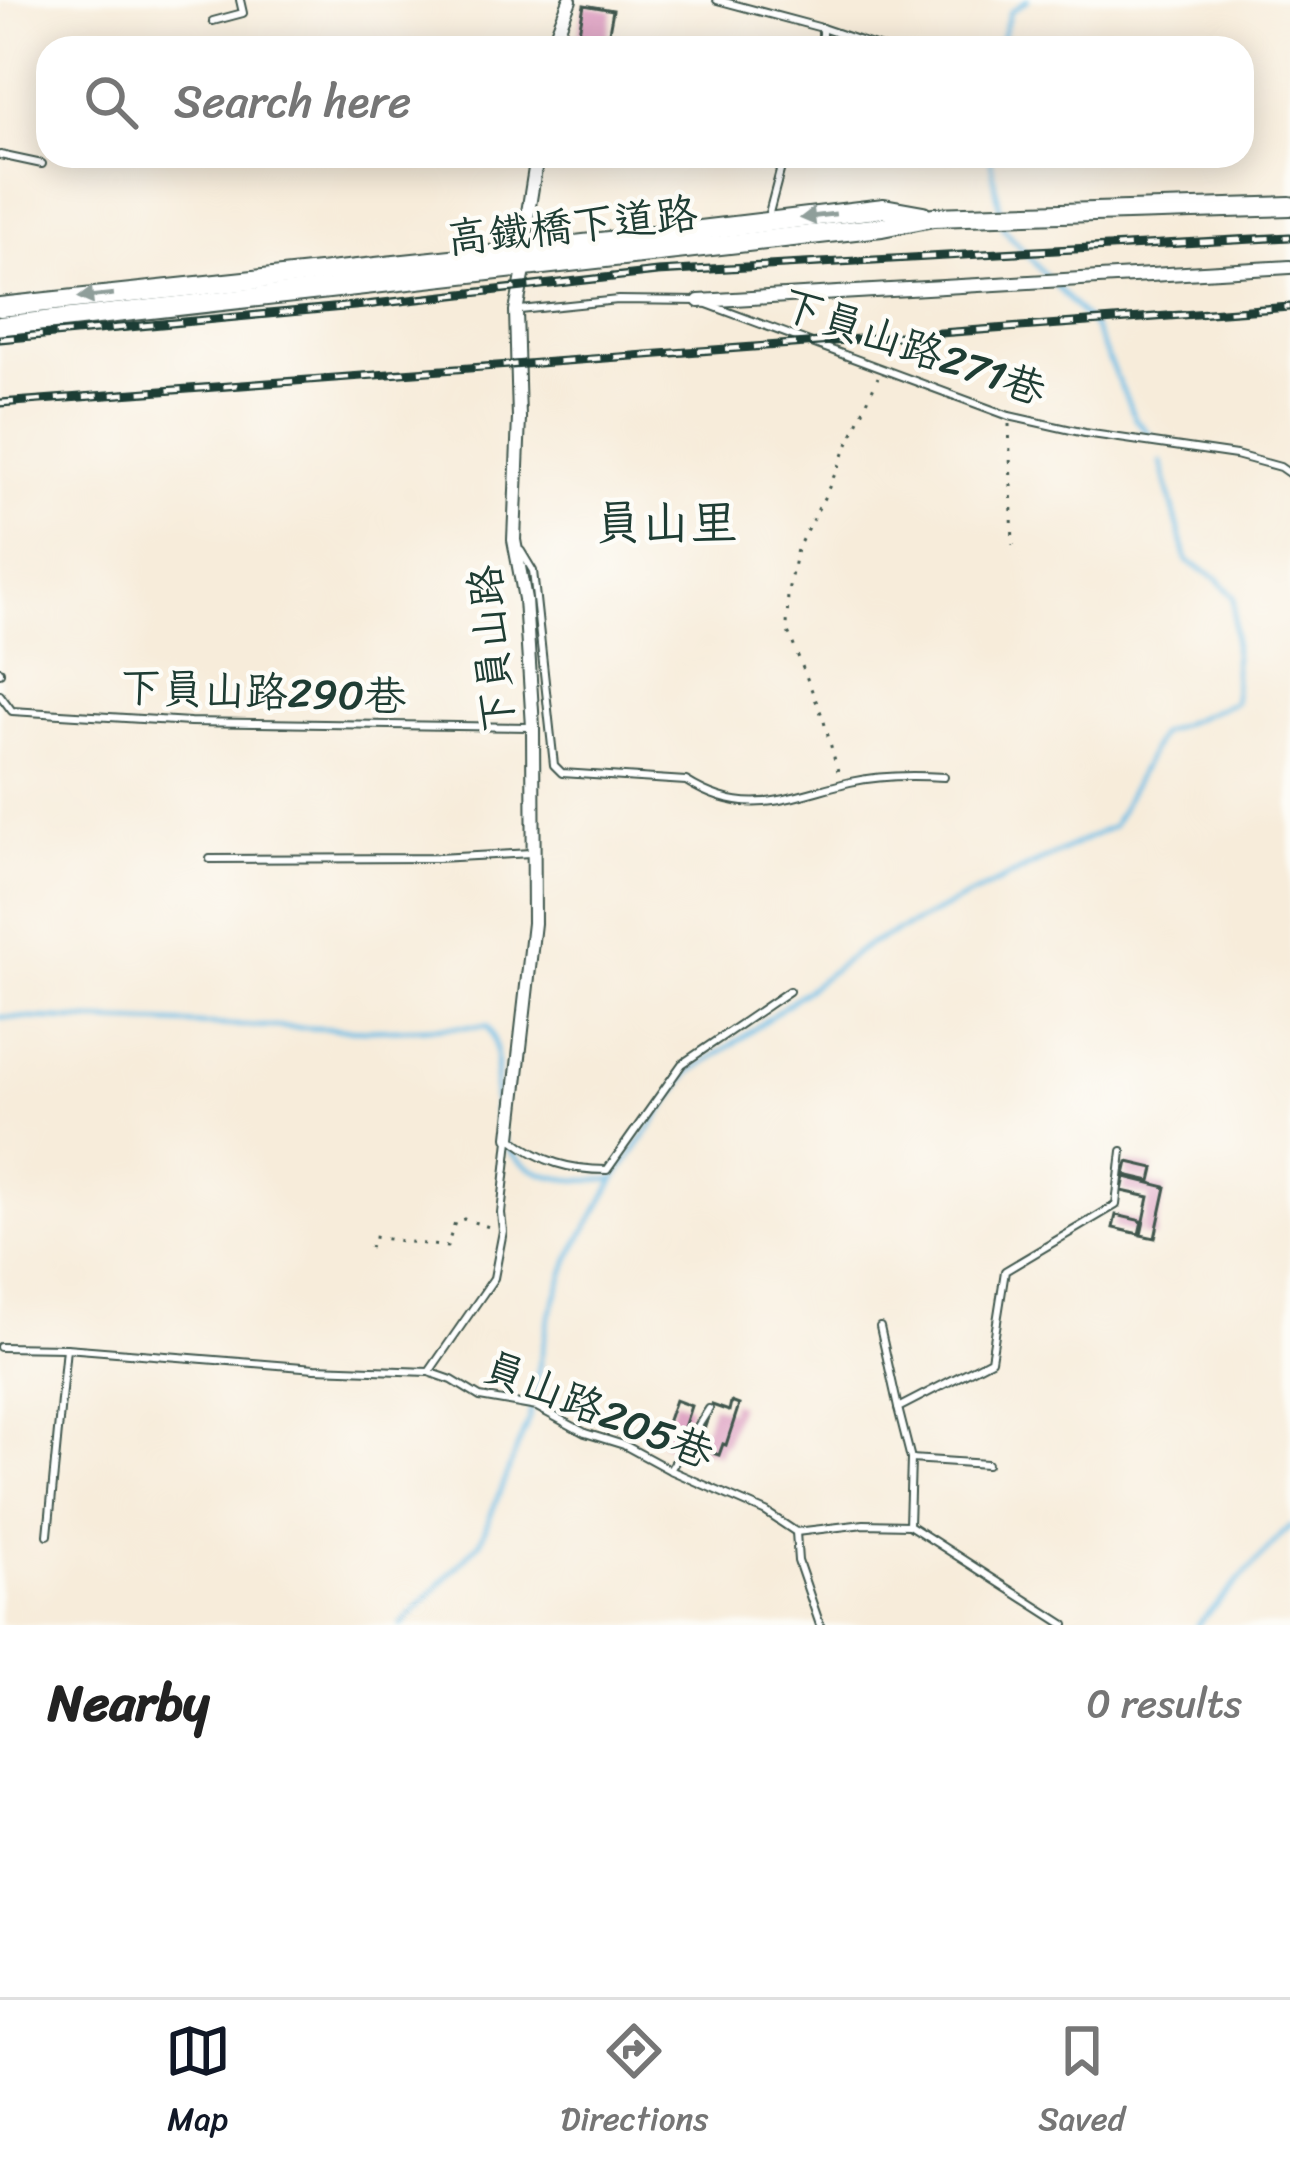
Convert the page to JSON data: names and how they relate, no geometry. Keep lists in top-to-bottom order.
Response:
{
  "streets": {
    "street": ["高鐵橋下道路", "下員山路"],
    "lane": ["下員山路271巷", "下員山路290巷", "員山路205巷"]
  },
  "crossings": [
    ["高鐵橋下道路", "下員山路"],
    ["下員山路271巷", "下員山路"],
    ["下員山路", "下員山路290巷"]
  ],
  "districts": ["員山里"],
  "page": {
    "search": "Search here",
    "heading": ["Nearby", "0 results"],
    "nav": ["Map", "Directions", "Saved"]
  }
}
